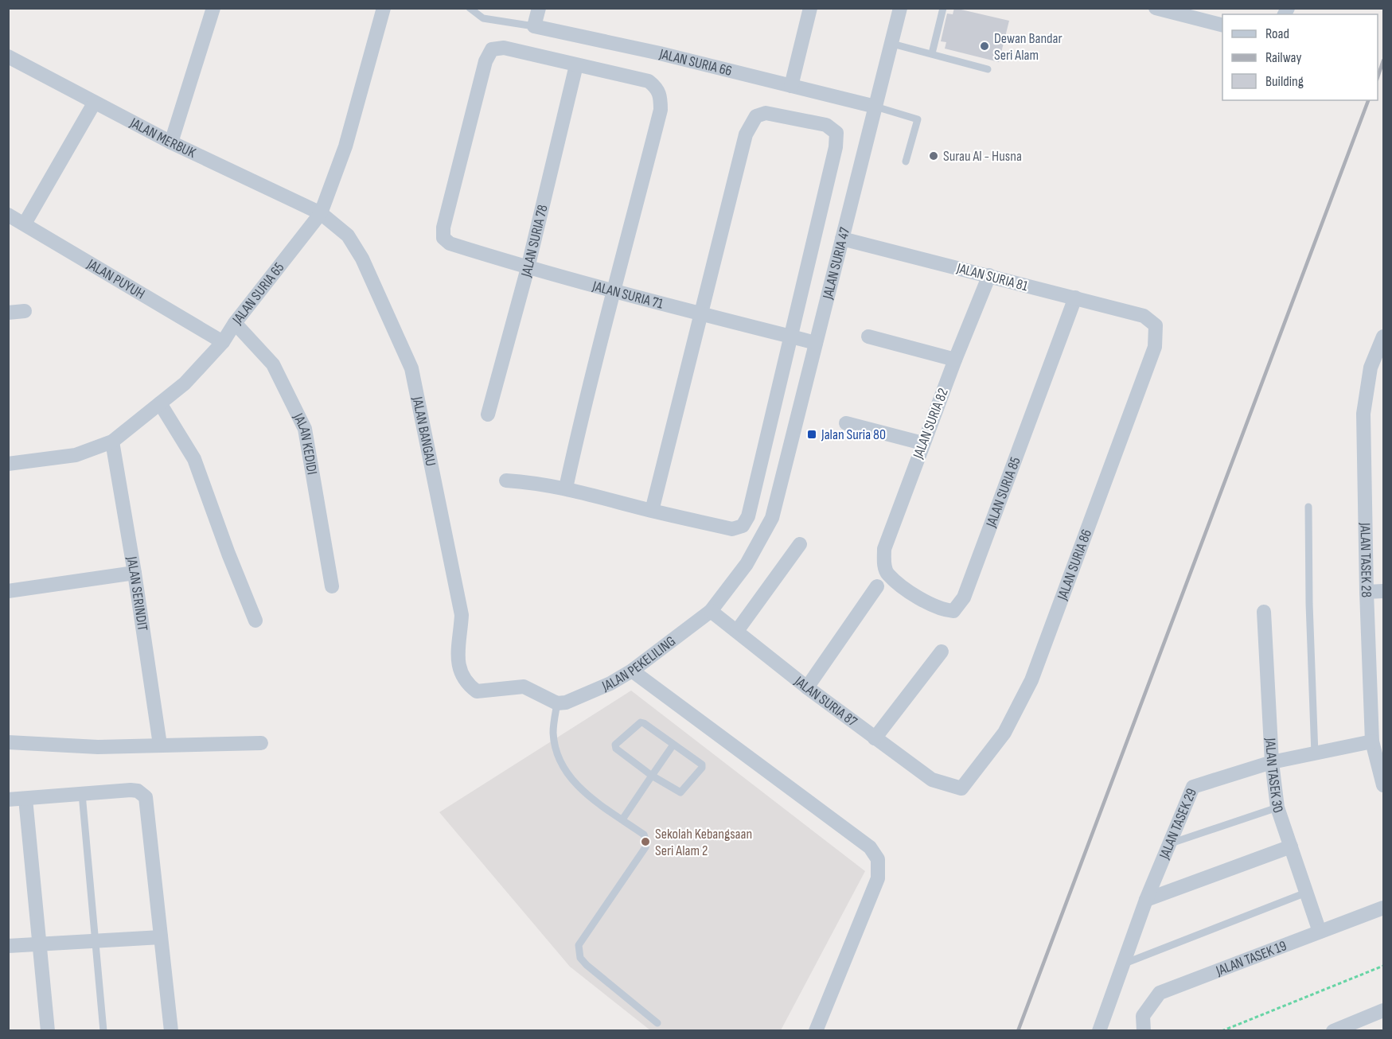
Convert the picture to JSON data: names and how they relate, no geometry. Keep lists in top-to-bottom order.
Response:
{
  "streets": {
    "street": [
      "JALAN SURIA 66",
      "JALAN MERBUK",
      "JALAN SURIA 78",
      "JALAN SURIA 47",
      "JALAN SURIA 81",
      "JALAN PUYUH",
      "JALAN SURIA 65",
      "JALAN SURIA 71",
      "JALAN SURIA 82",
      "JALAN BANGAU",
      "JALAN KEDIDI",
      "JALAN SURIA 85",
      "JALAN TASEK 28",
      "JALAN SURIA 86",
      "JALAN SERINDIT",
      "JALAN PEKELILING",
      "JALAN SURIA 87",
      "JALAN TASEK 30",
      "JALAN TASEK 29",
      "JALAN TASEK 19"
    ]
  },
  "crossings": [
    ["JALAN SURIA 66", "JALAN SURIA 47"],
    ["JALAN MERBUK", "JALAN SURIA 65"],
    ["JALAN MERBUK", "JALAN BANGAU"],
    ["JALAN SURIA 78", "JALAN SURIA 71"],
    ["JALAN SURIA 47", "JALAN SURIA 81"],
    ["JALAN SURIA 47", "JALAN SURIA 71"],
    ["JALAN SURIA 47", "JALAN PEKELILING"],
    ["JALAN SURIA 81", "JALAN SURIA 82"],
    ["JALAN SURIA 81", "JALAN SURIA 85"],
    ["JALAN SURIA 81", "JALAN SURIA 86"],
    ["JALAN PUYUH", "JALAN SURIA 65"],
    ["JALAN SURIA 65", "JALAN BANGAU"],
    ["JALAN SURIA 65", "JALAN KEDIDI"],
    ["JALAN SURIA 65", "JALAN SERINDIT"],
    ["JALAN SURIA 82", "JALAN SURIA 85"],
    ["JALAN BANGAU", "JALAN PEKELILING"],
    ["JALAN TASEK 28", "JALAN TASEK 29"],
    ["JALAN SURIA 86", "JALAN SURIA 87"],
    ["JALAN PEKELILING", "JALAN SURIA 87"],
    ["JALAN TASEK 30", "JALAN TASEK 29"],
    ["JALAN TASEK 30", "JALAN TASEK 19"]
  ],
  "places": {
    "other": ["Dewan Bandar Seri Alam", "Surau Al - Husna", "Sekolah Kebangsaan Seri Alam 2"],
    "transit": ["Jalan Suria 80"]
  },
  "legend": ["Road", "Railway", "Building"]
}
